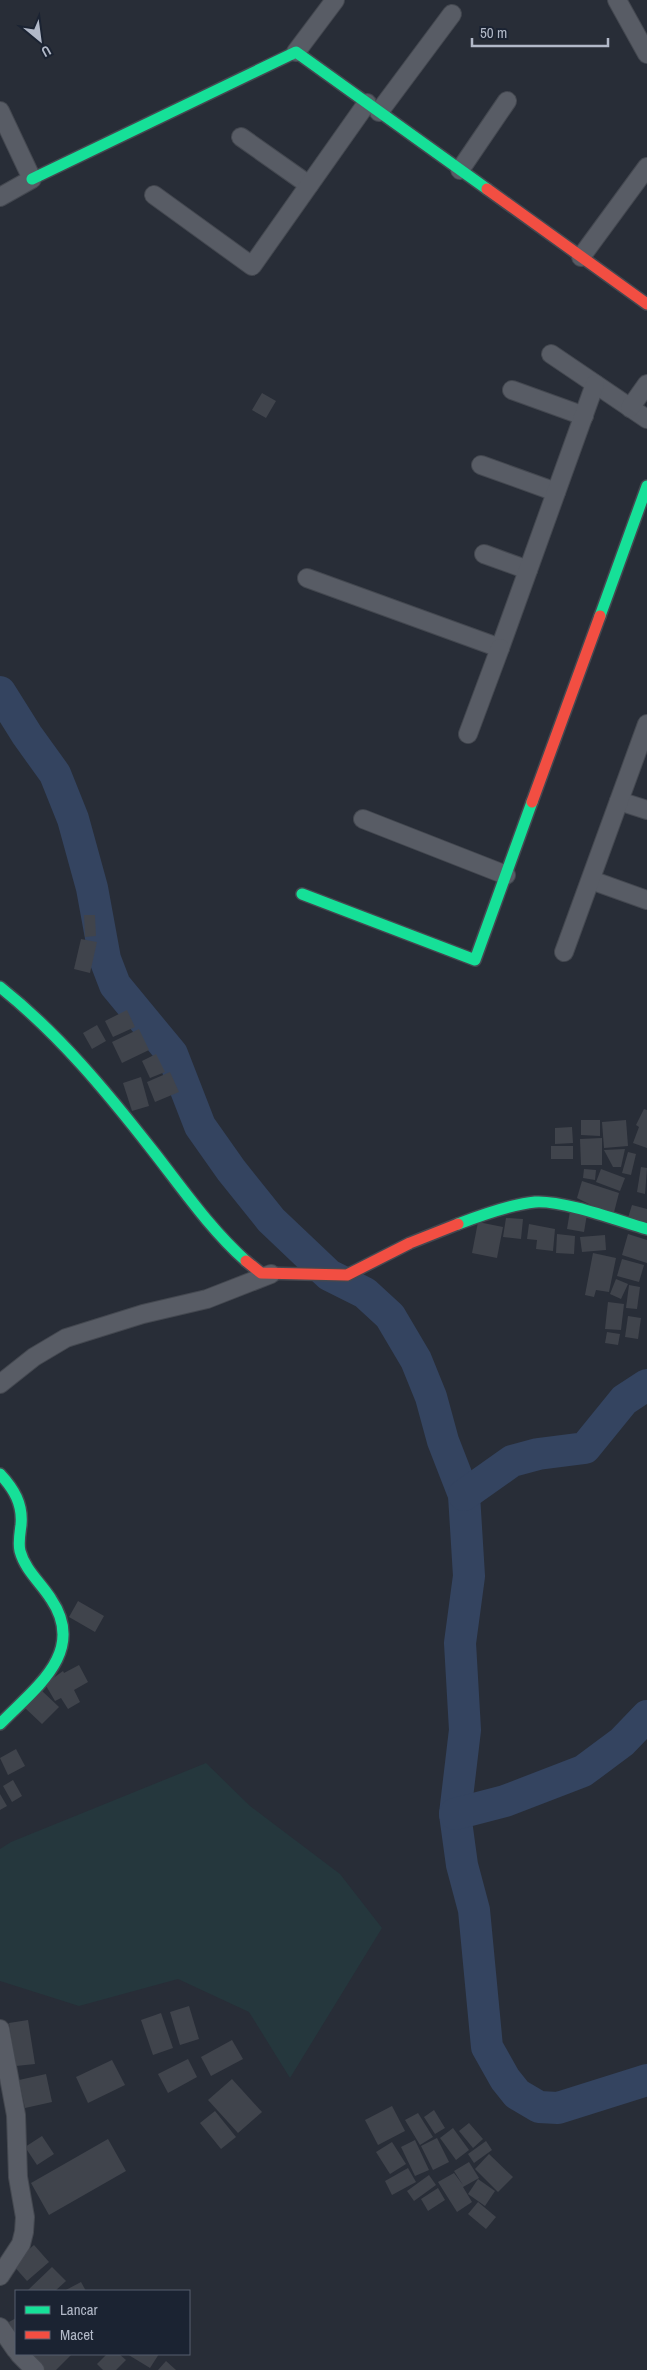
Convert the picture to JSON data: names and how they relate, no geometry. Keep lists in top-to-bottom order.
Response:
{
  "legend": ["Lancar", "Macet"],
  "scale_bar": "50 m",
  "north": "bottom right"
}
